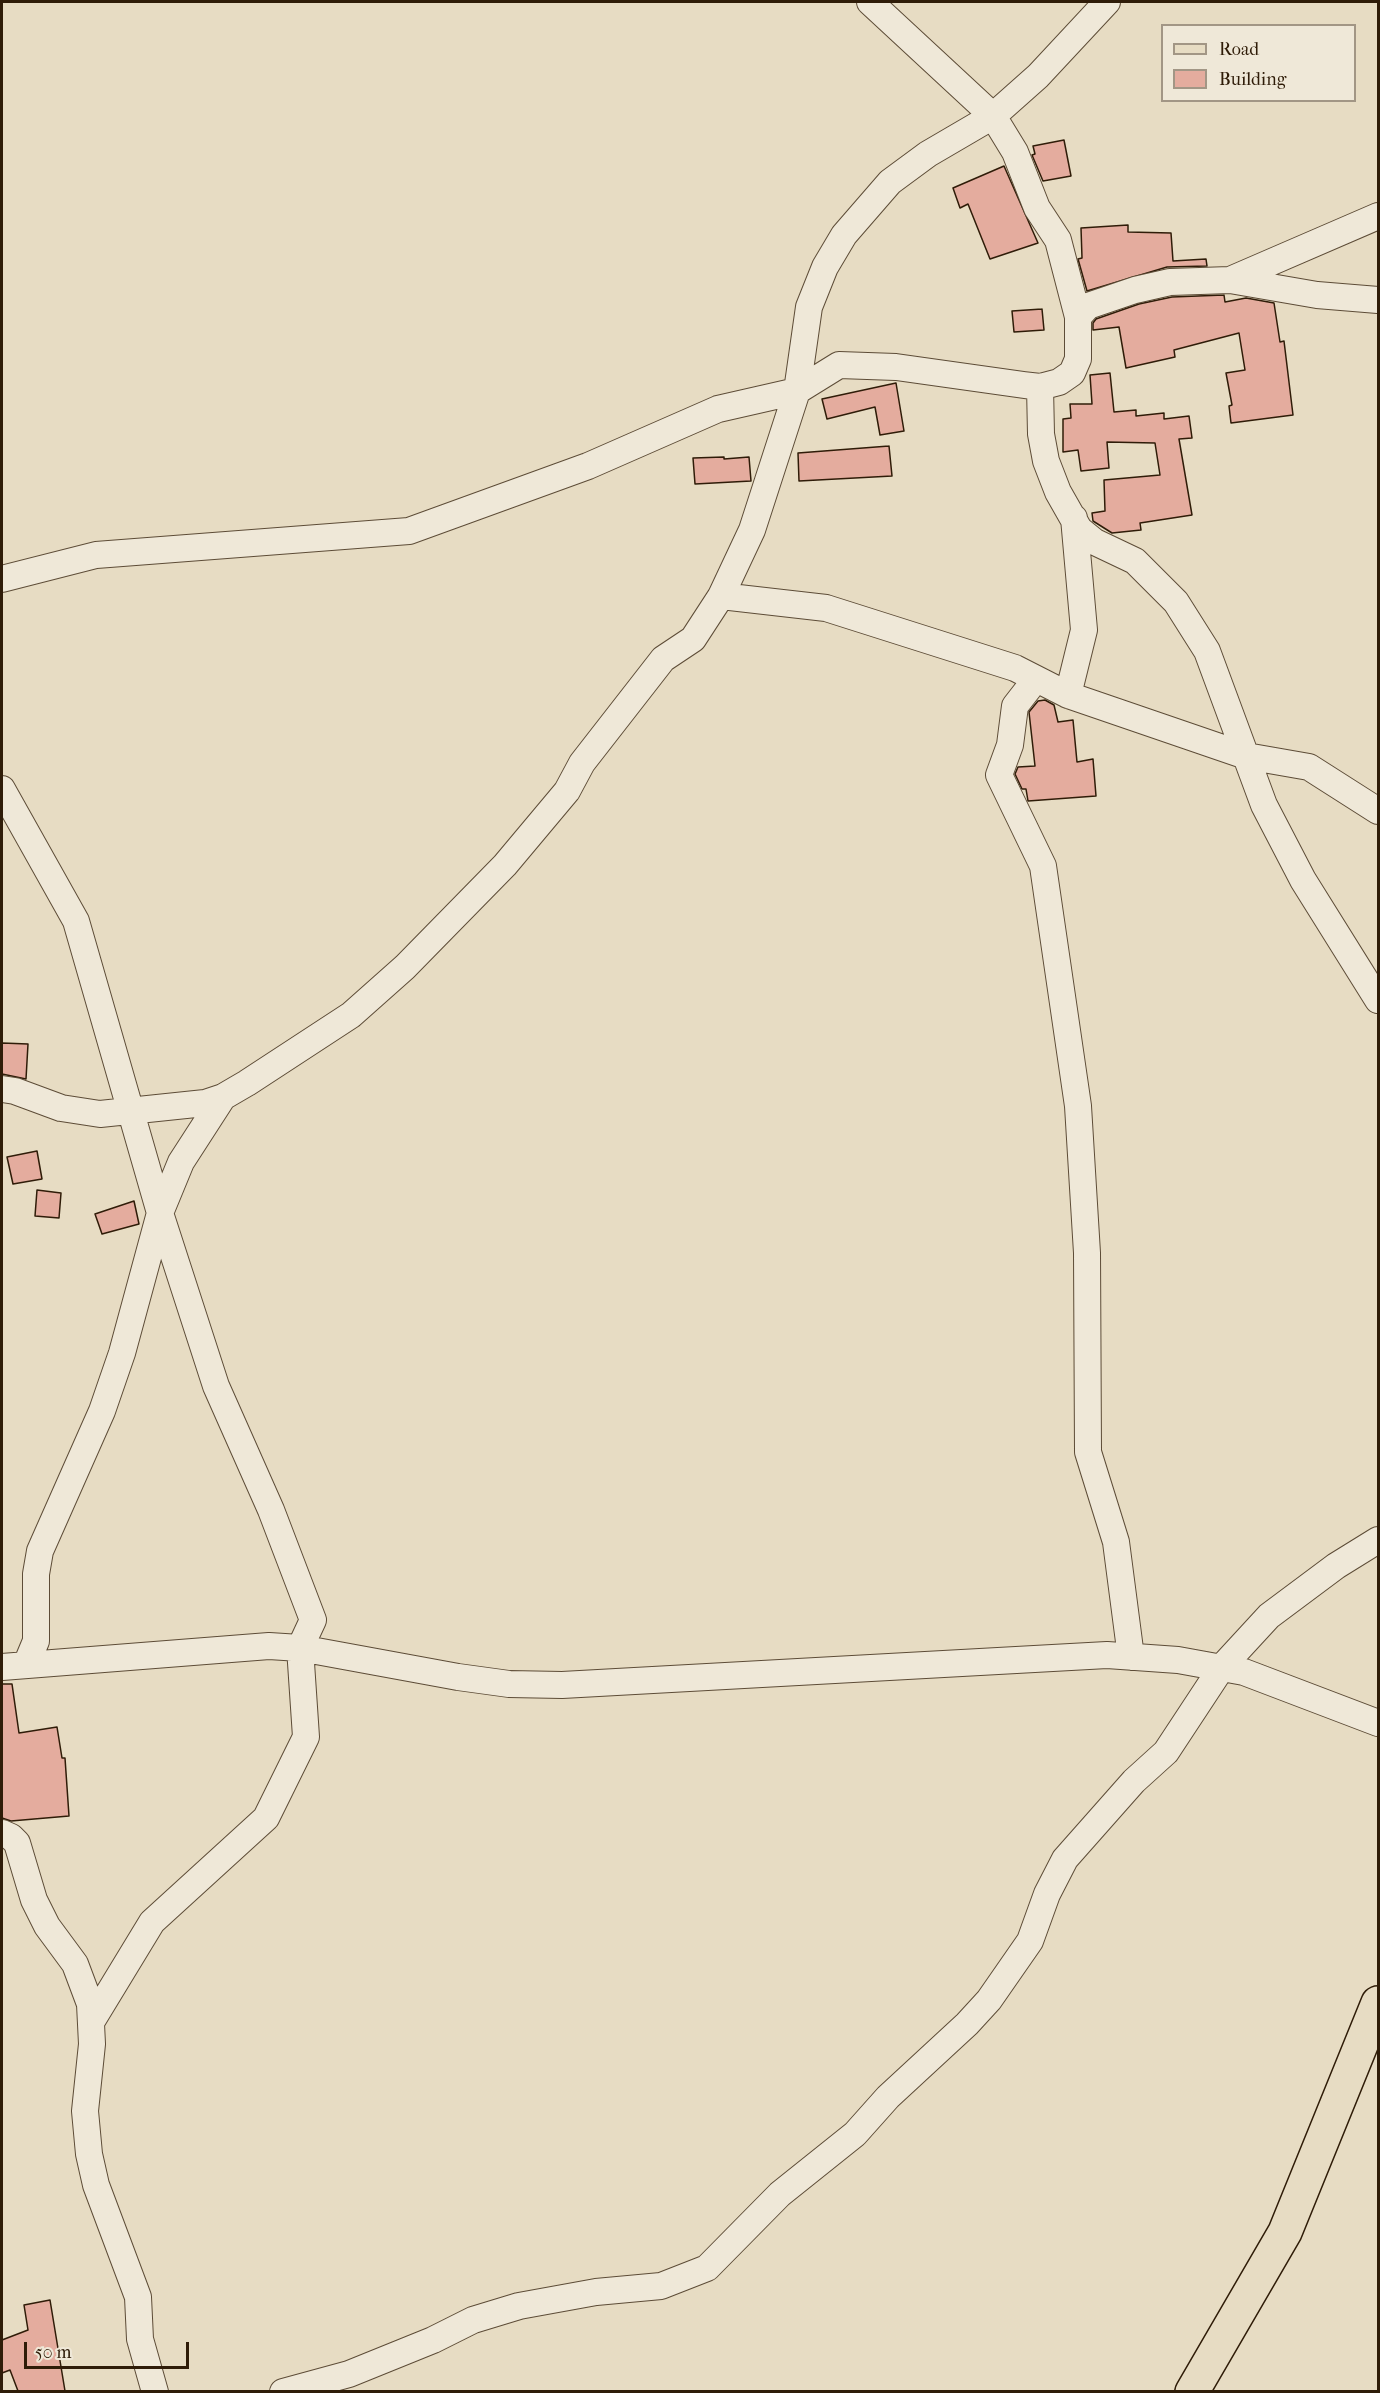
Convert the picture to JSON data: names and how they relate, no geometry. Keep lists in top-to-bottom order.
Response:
{
  "legend": ["Road", "Building"],
  "scale_bar": "50 m"
}
